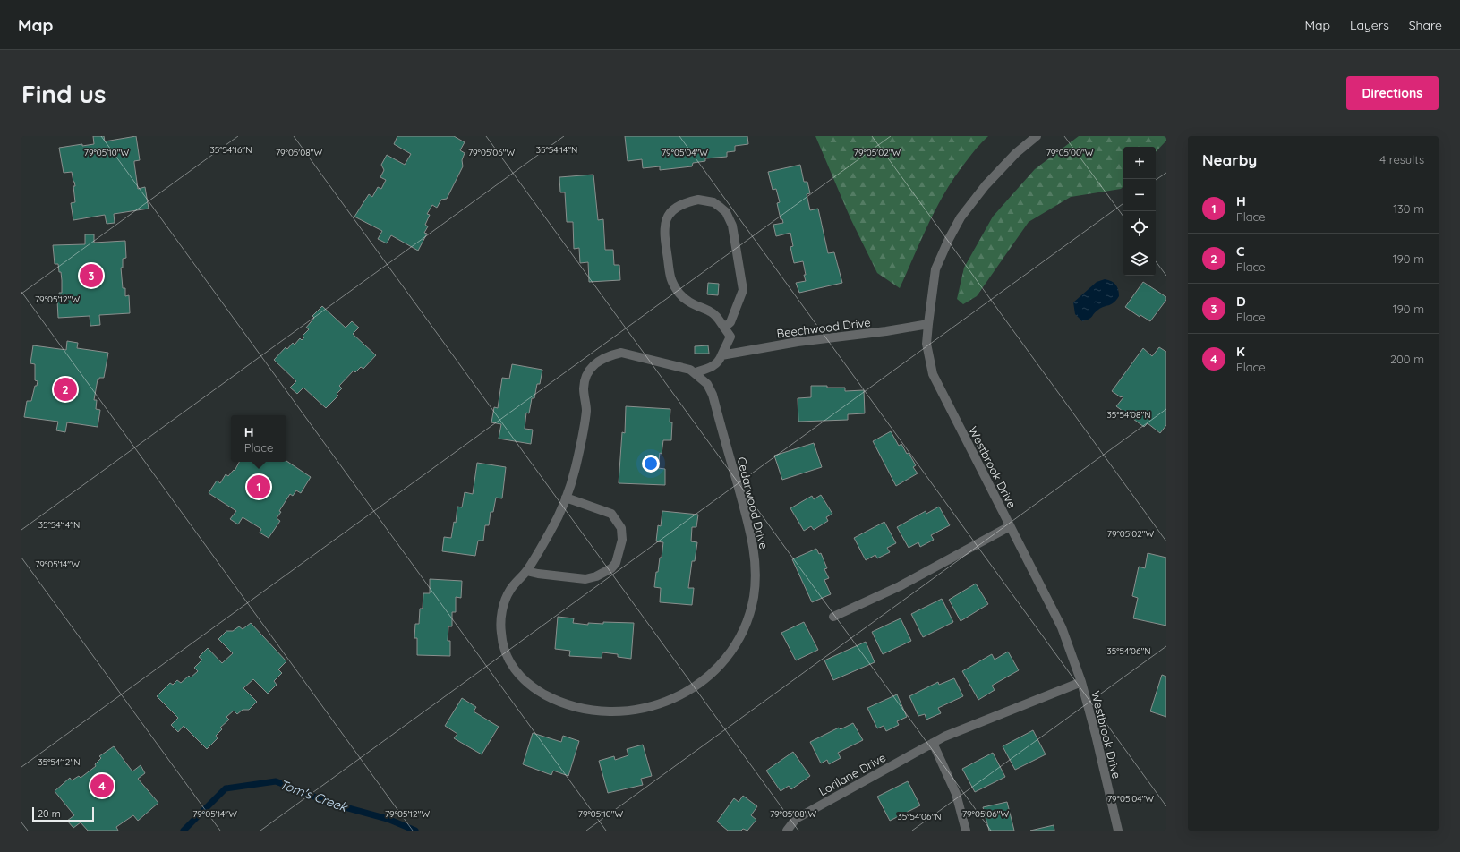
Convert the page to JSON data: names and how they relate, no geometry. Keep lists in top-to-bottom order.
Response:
{
  "streets": {
    "street": [
      "Beechwood Drive",
      "Westbrook Drive",
      "Cedarwood Drive",
      "Lorilane Drive"
    ]
  },
  "crossings": [
    ["Beechwood Drive", "Westbrook Drive"],
    ["Westbrook Drive", "Lorilane Drive"]
  ],
  "water": ["Tom's Creek"],
  "scale_bar": "20 m",
  "page": {
    "header": "Map",
    "nav": ["Map", "Layers", "Share"],
    "buttons": "Directions",
    "title": "Find us",
    "heading": ["Nearby", "4 results"],
    "map_buttons": ["+", "−"],
    "list": [
      {
        "mark": "1",
        "name": "H",
        "note": "Place",
        "value": "130 m"
      },
      {
        "mark": "2",
        "name": "C",
        "note": "Place",
        "value": "190 m"
      },
      {
        "mark": "3",
        "name": "D",
        "note": "Place",
        "value": "190 m"
      },
      {
        "mark": "4",
        "name": "K",
        "note": "Place",
        "value": "200 m"
      }
    ],
    "pins": [
      "3",
      "2",
      "1",
      "4"
    ],
    "popup": ["H", "Place"],
    "scale": "20 m"
  },
  "coordinates": [
    "35°54'16\"N",
    "35°54'14\"N",
    "79°05'00\"W",
    "79°05'10\"W",
    "79°05'08\"W",
    "79°05'06\"W",
    "79°05'04\"W",
    "79°05'02\"W",
    "79°05'12\"W",
    "35°54'08\"N",
    "79°05'14\"W",
    "35°54'06\"N",
    "35°54'12\"N"
  ]
}
